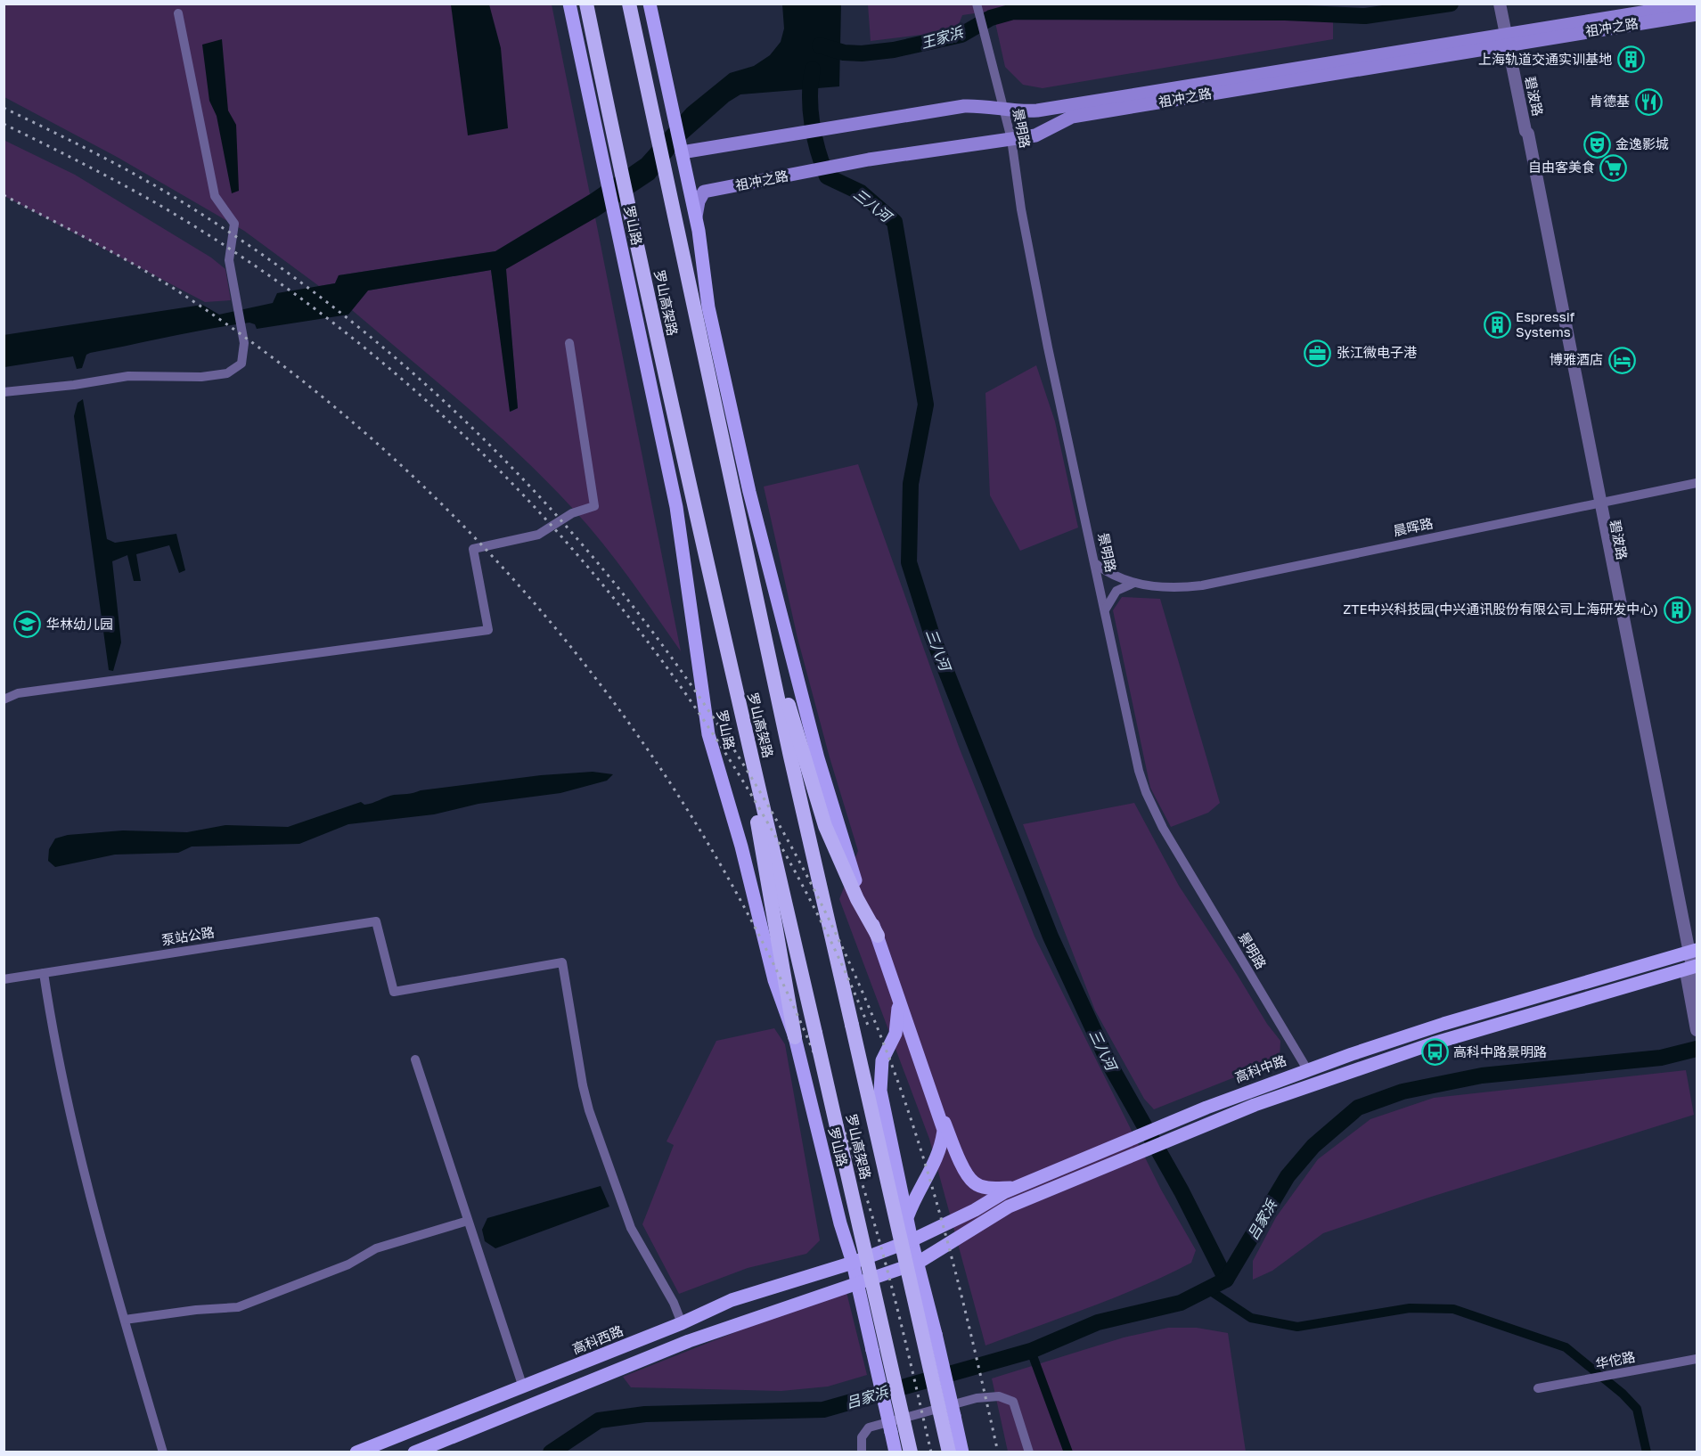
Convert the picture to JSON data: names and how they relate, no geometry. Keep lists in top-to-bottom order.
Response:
{
  "streets": {
    "highway": ["罗山高架路"],
    "main road": [
      "祖冲之路",
      "罗山路",
      "高科中路",
      "高科西路"
    ],
    "street": [
      "碧波路",
      "景明路",
      "晨晖路",
      "泵站公路",
      "华佗路"
    ]
  },
  "crossings": [
    ["祖冲之路", "碧波路"],
    ["祖冲之路", "景明路"],
    ["碧波路", "晨晖路"],
    ["碧波路", "高科中路"],
    ["景明路", "晨晖路"],
    ["景明路", "高科中路"],
    ["罗山路", "高科中路"],
    ["罗山路", "高科西路"],
    ["泵站公路", "高科西路"],
    ["高科中路", "高科西路"]
  ],
  "water": ["王家浜", "三八河", "吕家浜"],
  "places": {
    "building": ["上海轨道交通实训基地", "Espressif Systems", "ZTE中兴科技园(中兴通讯股份有限公司上海研发中心)"],
    "restaurant": ["肯德基"],
    "theatre": ["金逸影城"],
    "supermarket": ["自由客美食"],
    "office": ["张江微电子港"],
    "hotel": ["博雅酒店"],
    "school or university": ["华林幼儿园"],
    "bus stop": ["高科中路景明路"]
  }
}
